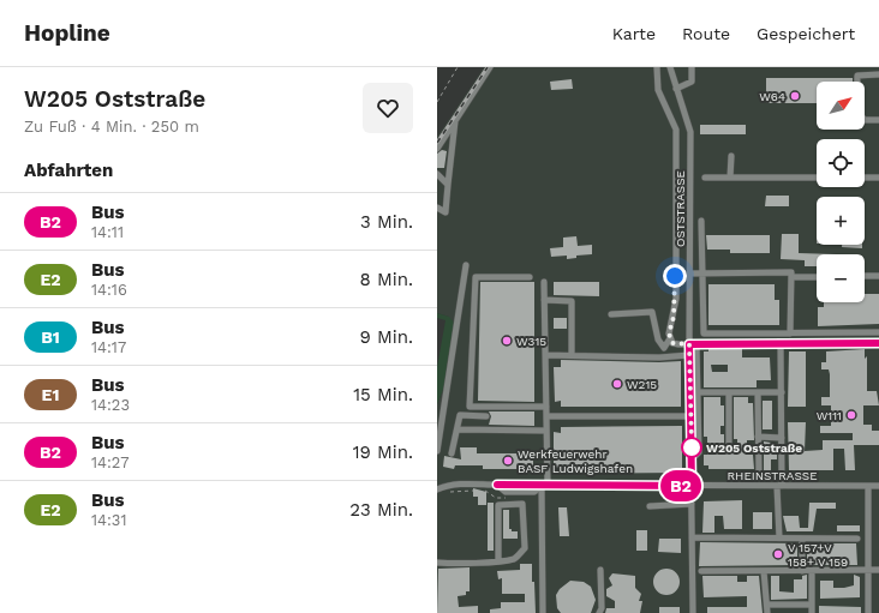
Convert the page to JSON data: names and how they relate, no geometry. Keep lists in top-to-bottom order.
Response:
{
  "streets": {
    "street": ["OSTSTRASSE", "RHEINSTRASSE"]
  },
  "crossings": [
    ["OSTSTRASSE", "RHEINSTRASSE"]
  ],
  "places": [
    "W64",
    "W315",
    "W215",
    "W111",
    "W205 Oststraße",
    "Werkfeuerwehr BASF Ludwigshafen",
    "V 157+V 158+ V 159"
  ],
  "lines": ["bus line B2"],
  "north": "top right",
  "page": {
    "header": "Hopline",
    "nav": ["Karte", "Route", "Gespeichert"],
    "heading": [
      ["W205 Oststraße", "Zu Fuß · 4 Min. · 250 m"],
      "Abfahrten"
    ],
    "on_map": "B2",
    "map_buttons": ["+", "−"],
    "list": [
      {
        "mark": "B2",
        "name": "Bus",
        "note": "14:11",
        "value": "3 Min."
      },
      {
        "mark": "E2",
        "name": "Bus",
        "note": "14:16",
        "value": "8 Min."
      },
      {
        "mark": "B1",
        "name": "Bus",
        "note": "14:17",
        "value": "9 Min."
      },
      {
        "mark": "E1",
        "name": "Bus",
        "note": "14:23",
        "value": "15 Min."
      },
      {
        "mark": "B2",
        "name": "Bus",
        "note": "14:27",
        "value": "19 Min."
      },
      {
        "mark": "E2",
        "name": "Bus",
        "note": "14:31",
        "value": "23 Min."
      }
    ]
  }
}
